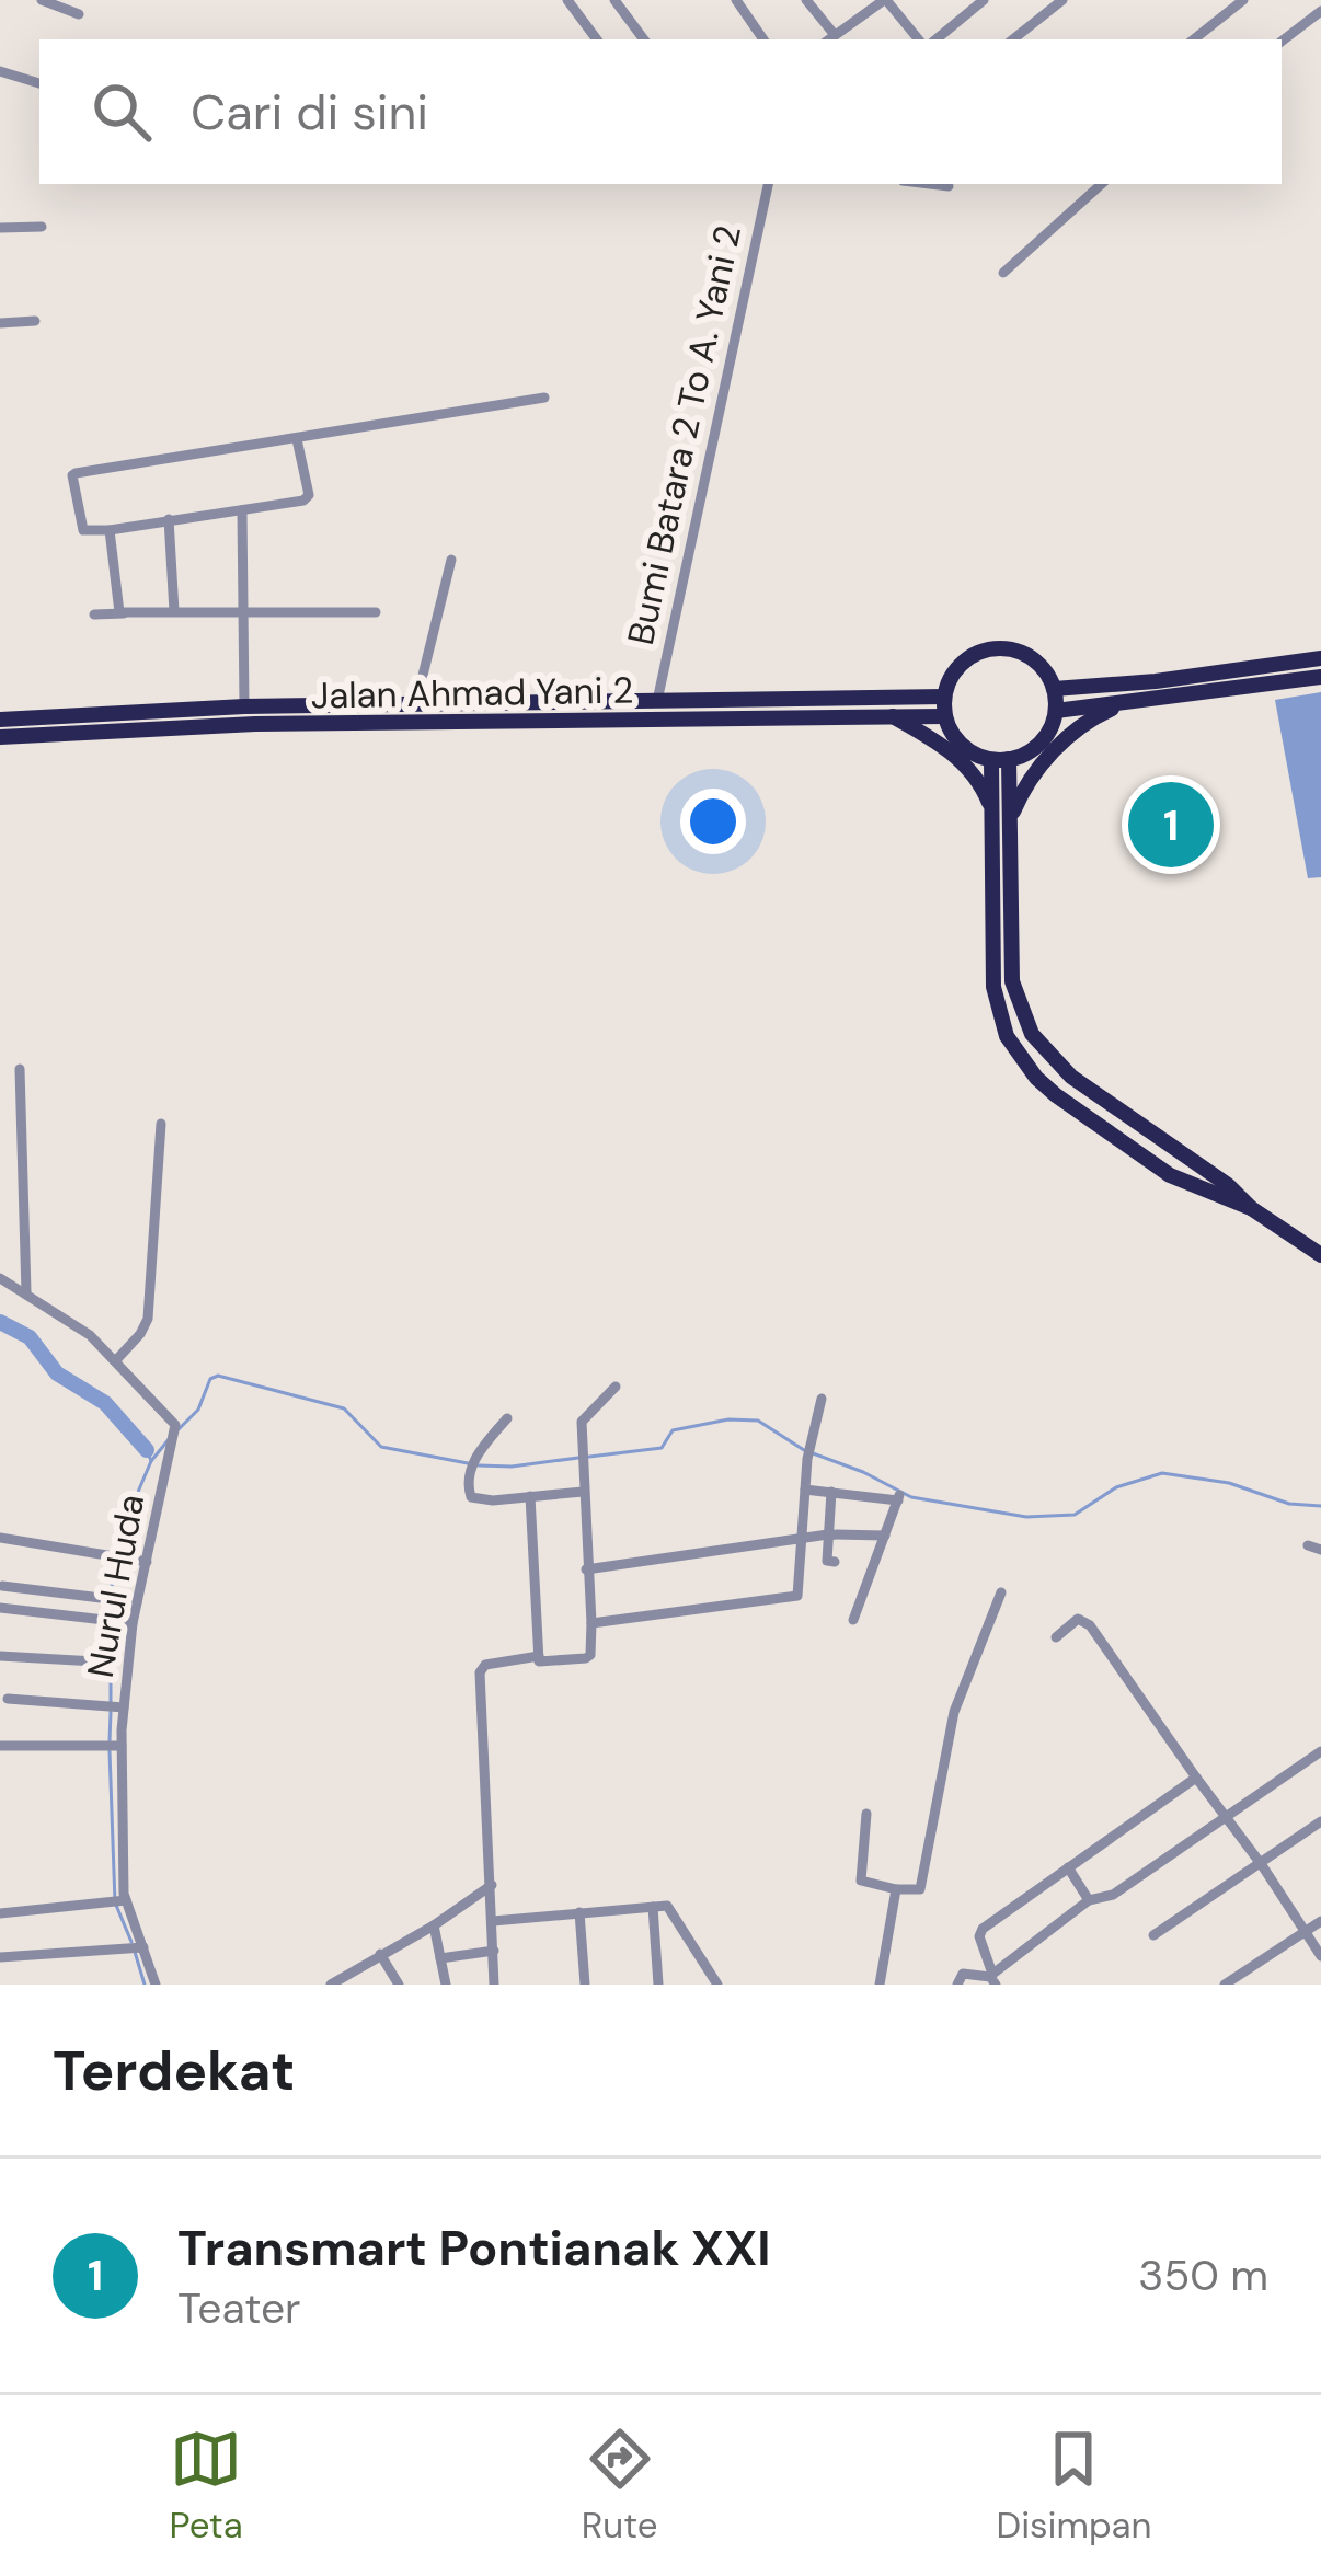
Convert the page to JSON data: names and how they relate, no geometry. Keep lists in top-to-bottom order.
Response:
{
  "streets": {
    "highway": ["Jalan Ahmad Yani 2"],
    "street": ["Bumi Batara 2 To A. Yani 2", "Nurul Huda"]
  },
  "crossings": [
    ["Bumi Batara 2 To A. Yani 2", "Jalan Ahmad Yani 2"]
  ],
  "page": {
    "search": "Cari di sini",
    "pins": "1",
    "heading": "Terdekat",
    "list": [
      {
        "mark": "1",
        "name": "Transmart Pontianak XXI",
        "note": "Teater",
        "value": "350 m"
      }
    ],
    "nav": ["Peta", "Rute", "Disimpan"]
  }
}
